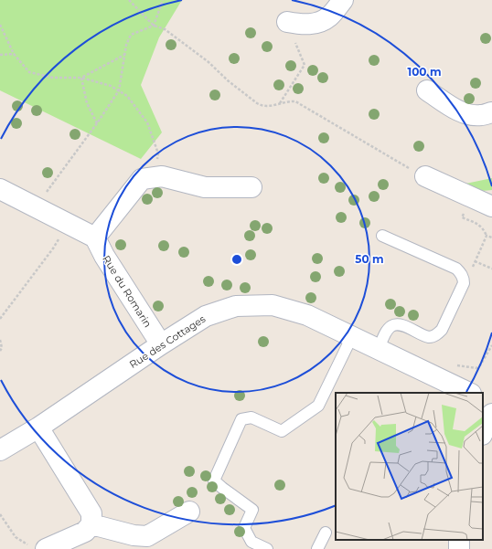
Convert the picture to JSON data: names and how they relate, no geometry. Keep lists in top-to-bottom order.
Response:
{
  "streets": {
    "street": ["Rue du Romarin", "Rue des Cottages"]
  },
  "crossings": [
    ["Rue du Romarin", "Rue des Cottages"]
  ],
  "rings": ["100 m", "50 m"]
}
